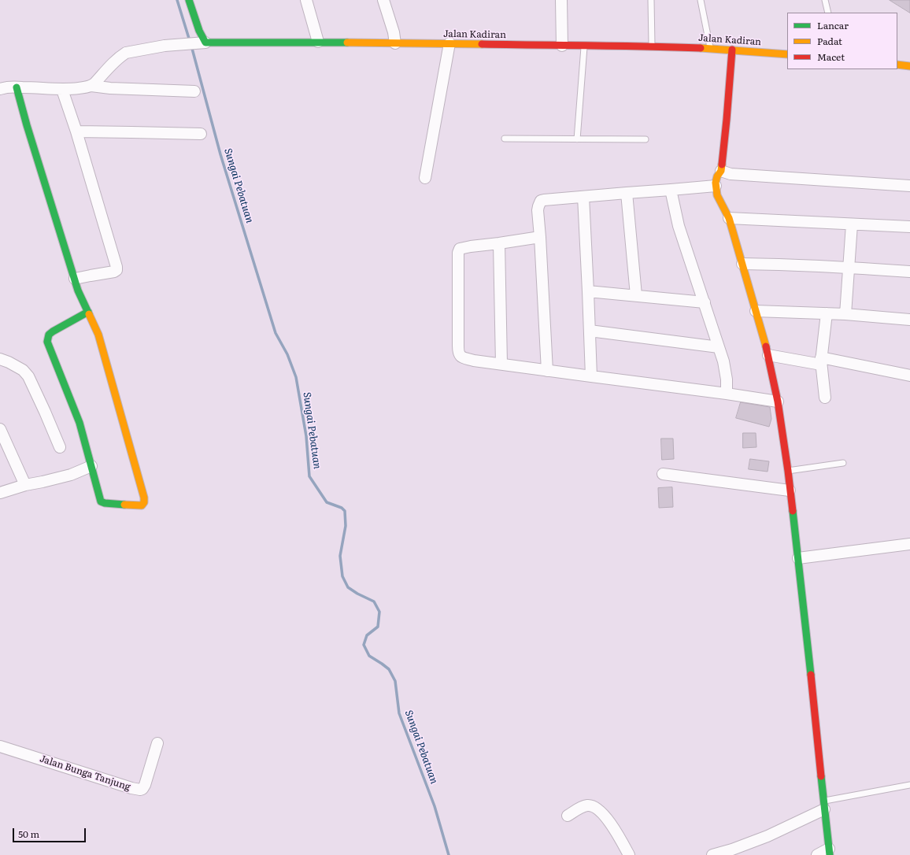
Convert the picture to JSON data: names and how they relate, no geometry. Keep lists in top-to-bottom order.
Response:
{
  "streets": {
    "street": ["Jalan Kadiran", "Jalan Bunga Tanjung"]
  },
  "water": ["Sungai Pebatuan"],
  "legend": ["Lancar", "Padat", "Macet"],
  "scale_bar": "50 m"
}
